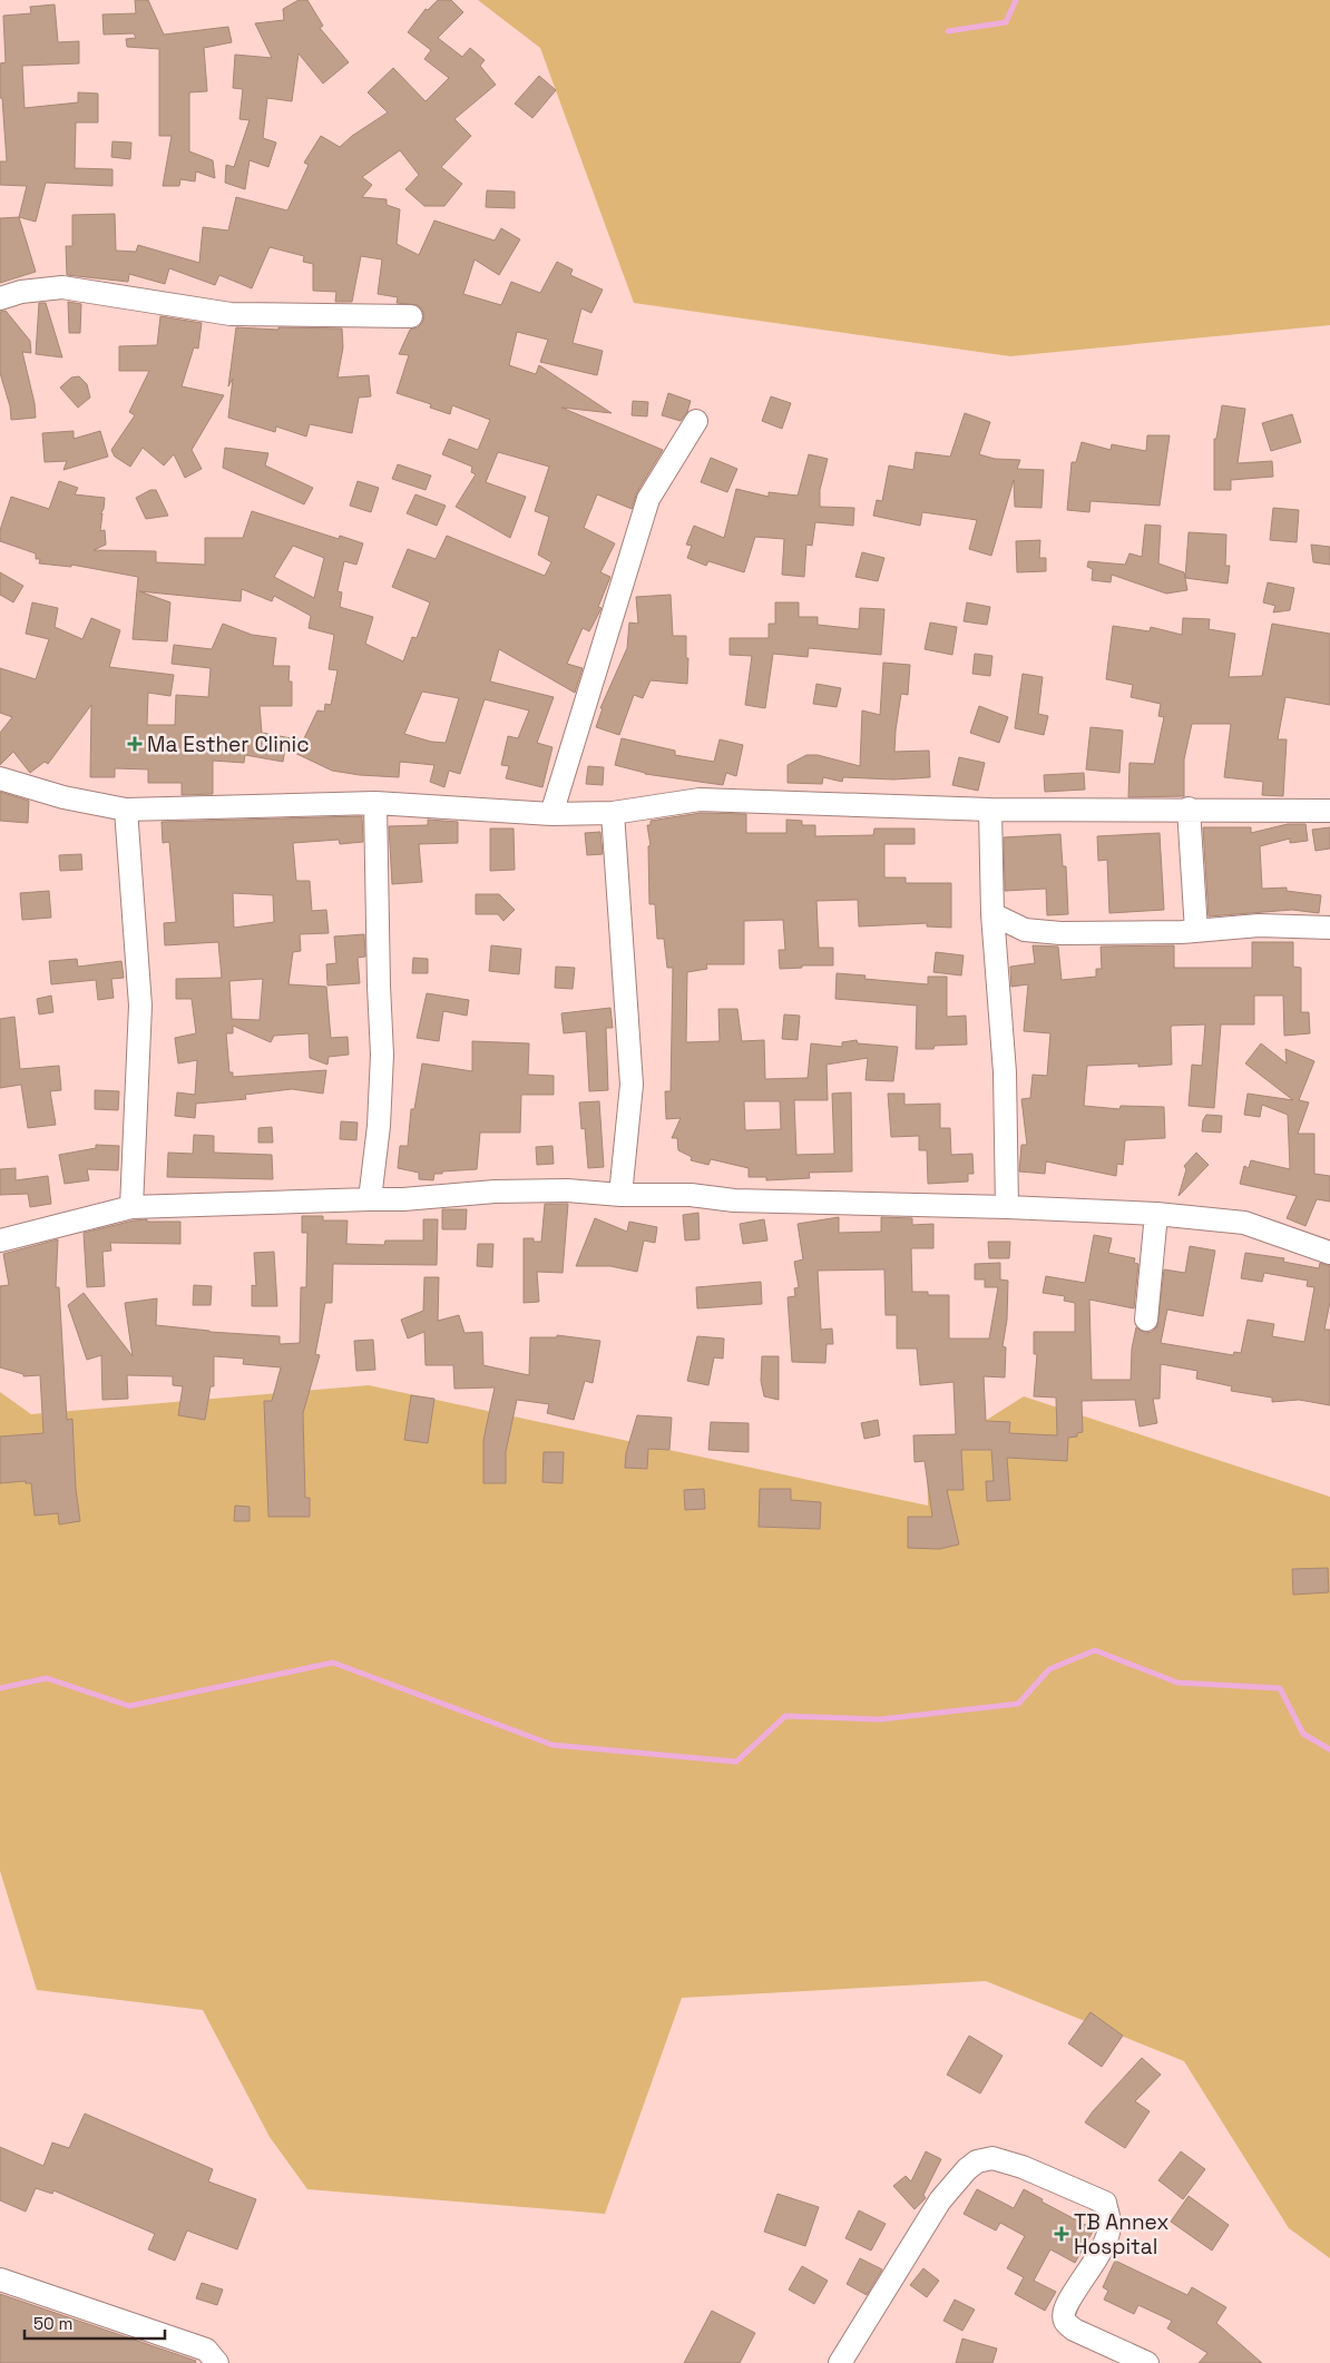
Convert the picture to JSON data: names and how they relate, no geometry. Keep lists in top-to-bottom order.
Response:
{
  "places": {
    "health": ["Ma Esther Clinic", "TB Annex Hospital"]
  },
  "scale_bar": "50 m"
}
